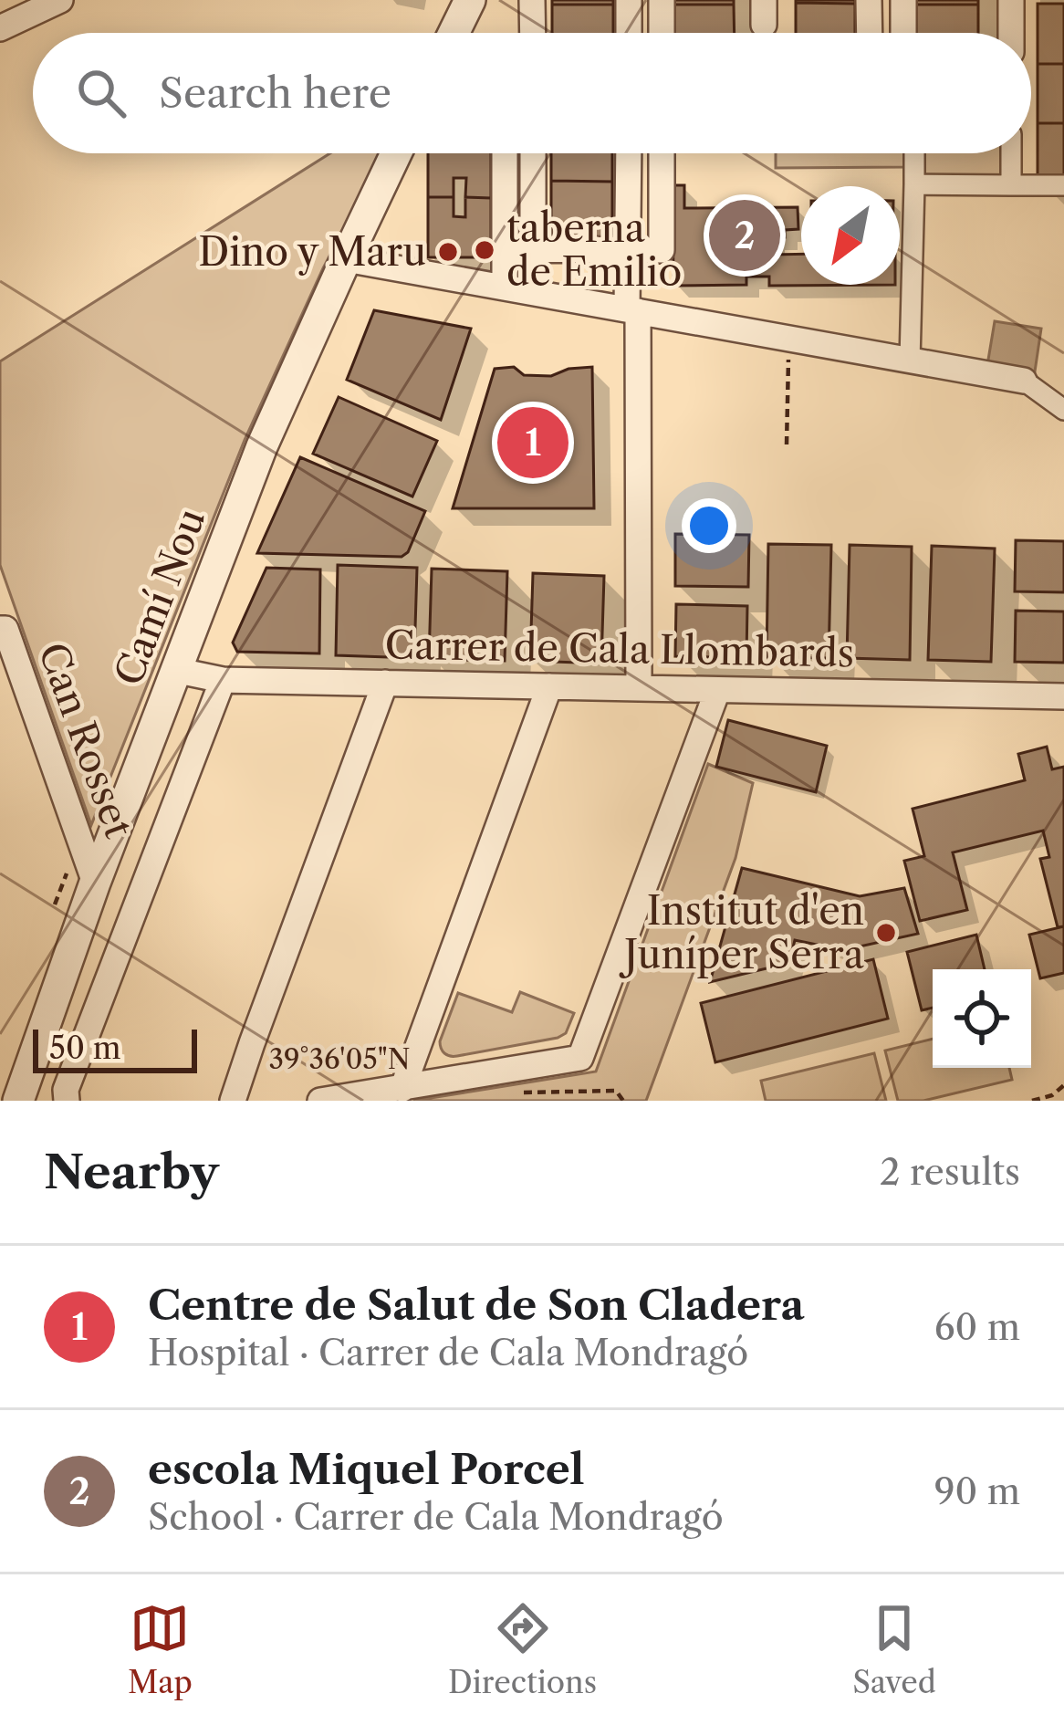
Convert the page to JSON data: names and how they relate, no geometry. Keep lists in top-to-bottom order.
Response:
{
  "streets": {
    "street": ["Camí Nou", "Carrer de Cala Llombards", "Can Rosset"]
  },
  "crossings": [
    ["Camí Nou", "Carrer de Cala Llombards"],
    ["Camí Nou", "Can Rosset"]
  ],
  "places": ["taberna de Emilio", "Dino y Maru", "Institut d'en Juníper Serra"],
  "scale_bar": "50 m",
  "north": "bottom left",
  "page": {
    "search": "Search here",
    "pins": ["2", "1"],
    "scale": "50 m",
    "heading": ["Nearby", "2 results"],
    "list": [
      {
        "mark": "1",
        "name": "Centre de Salut de Son Cladera",
        "note": "Hospital · Carrer de Cala Mondragó",
        "value": "60 m"
      },
      {
        "mark": "2",
        "name": "escola Miquel Porcel",
        "note": "School · Carrer de Cala Mondragó",
        "value": "90 m"
      }
    ],
    "nav": ["Map", "Directions", "Saved"]
  },
  "coordinates": ["39°36'05\"N"]
}
